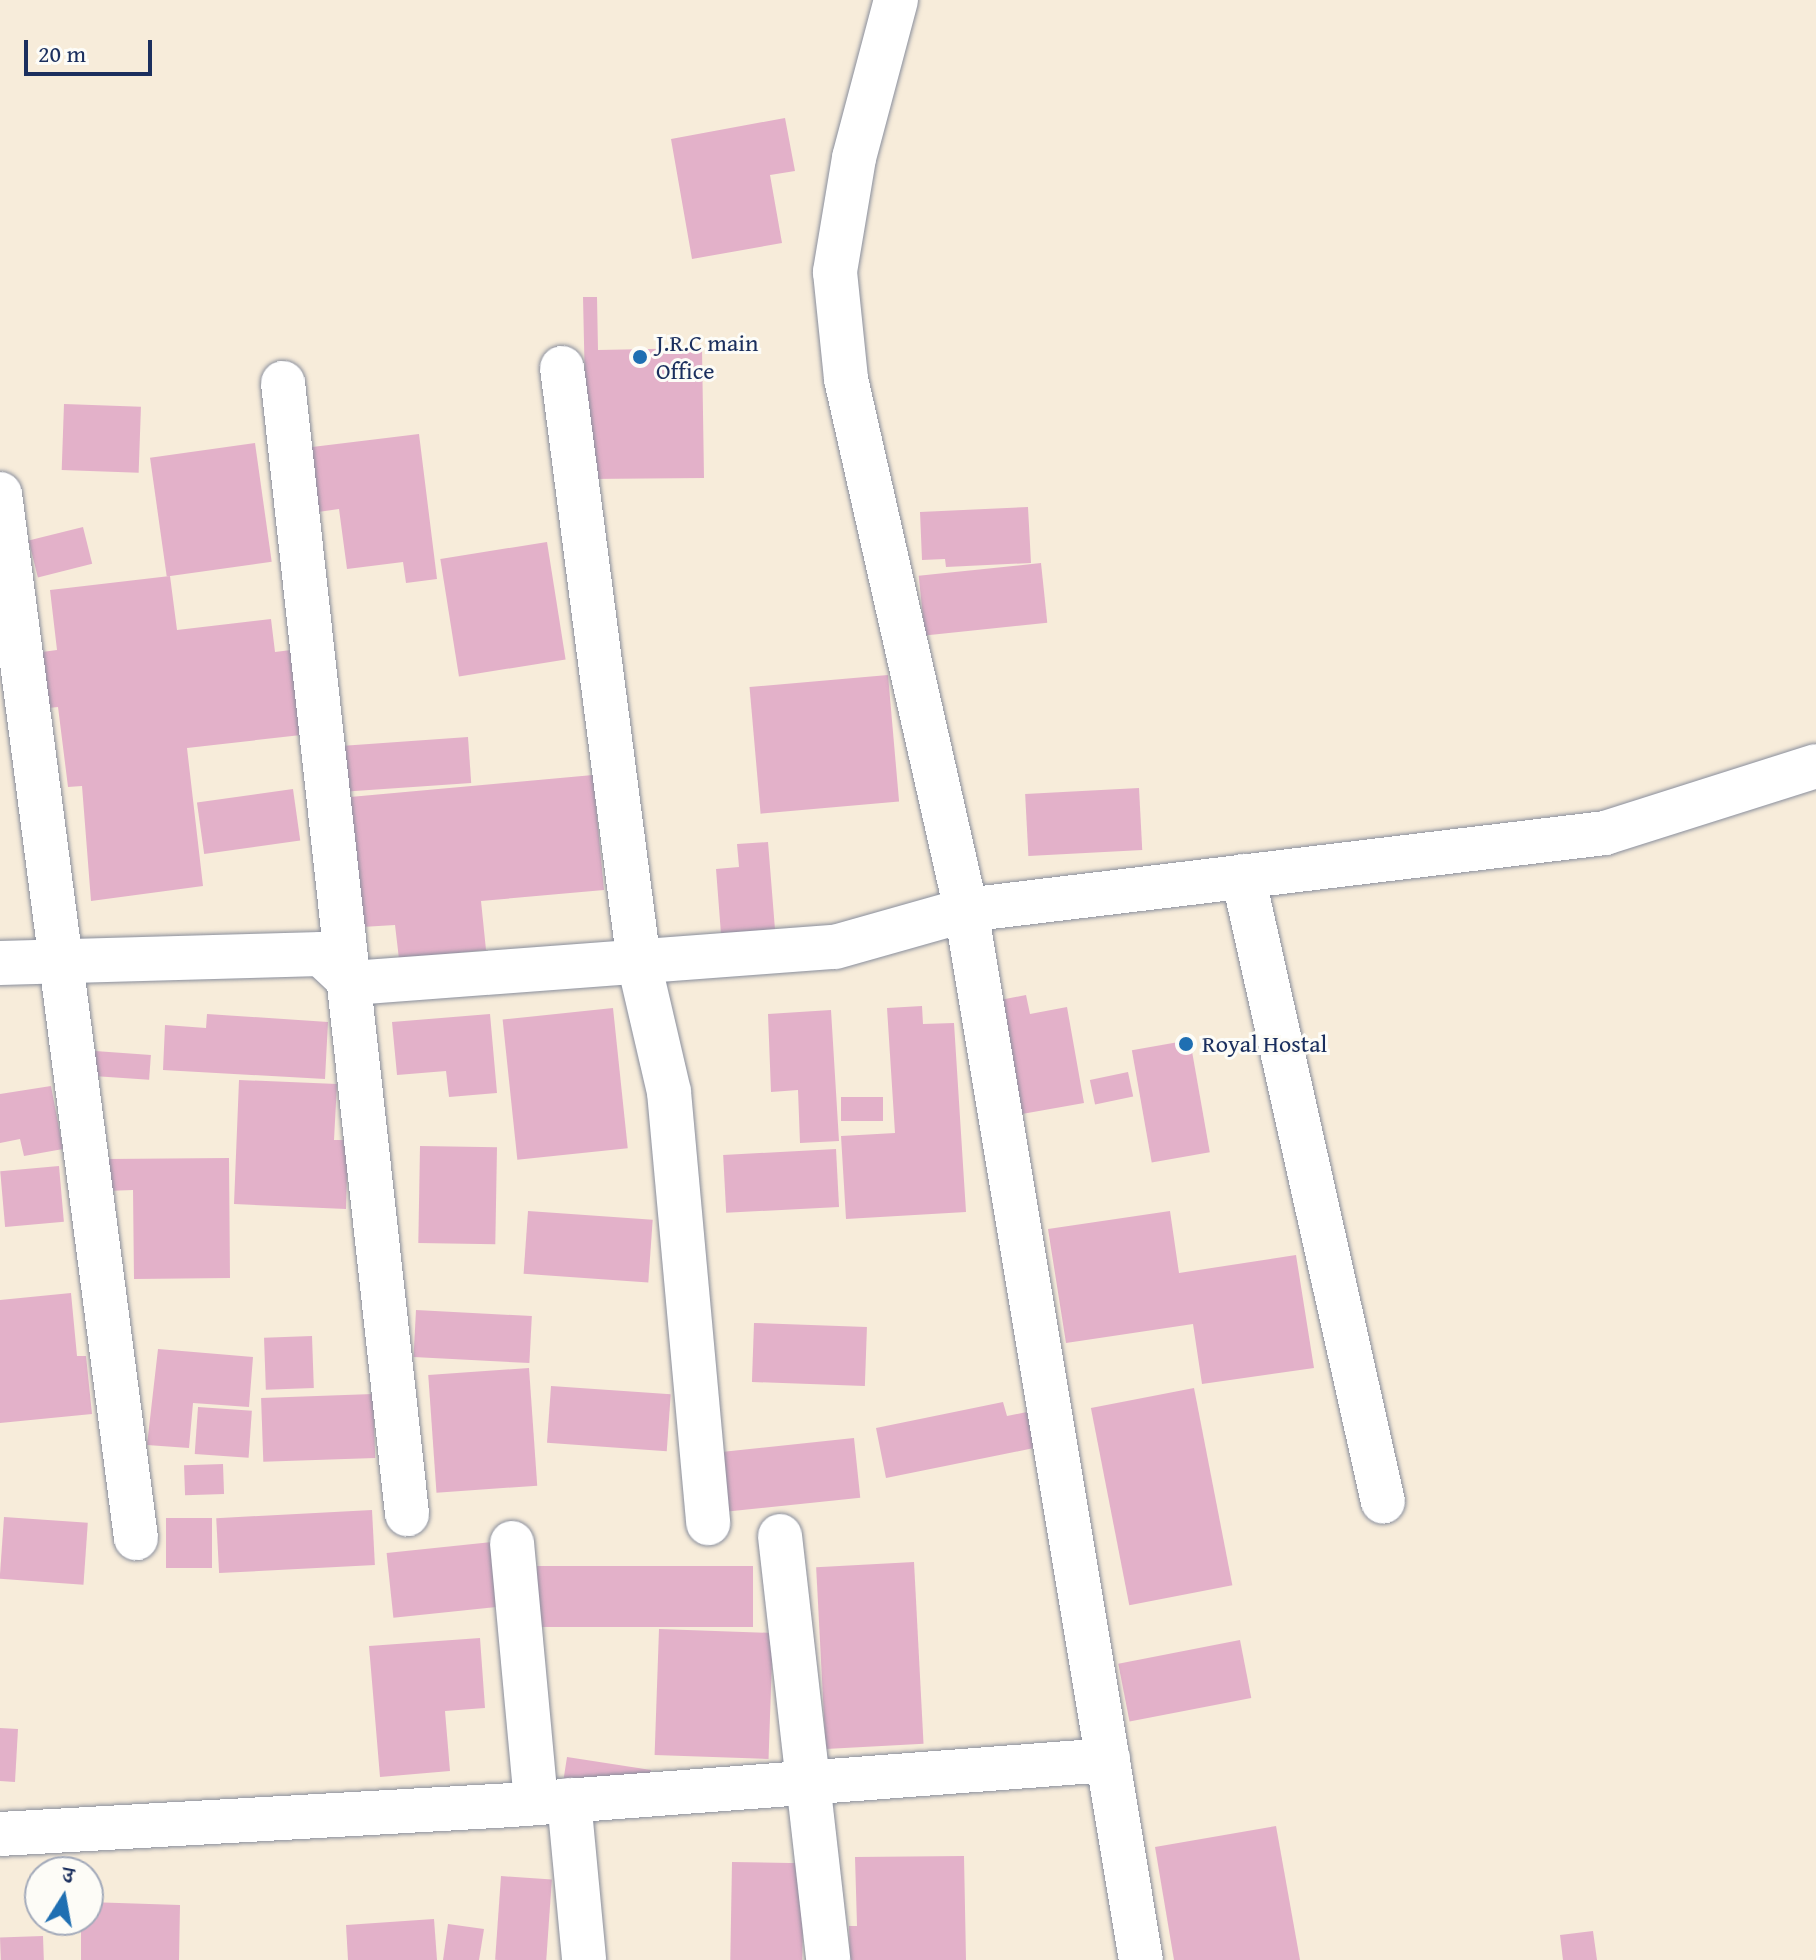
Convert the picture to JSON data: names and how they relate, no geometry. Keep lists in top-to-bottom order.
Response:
{
  "places": ["J.R.C main Office", "Royal Hostal"],
  "scale_bar": "20 m",
  "north": "top"
}
